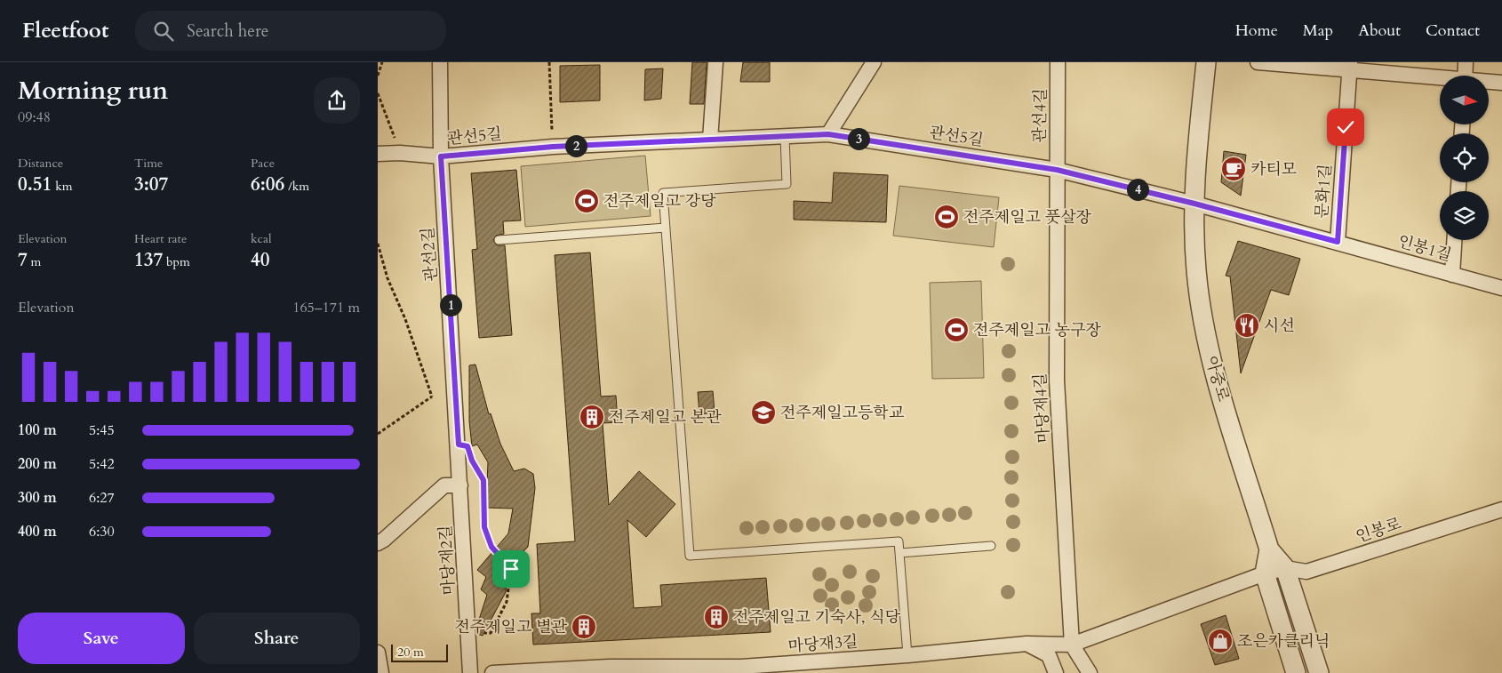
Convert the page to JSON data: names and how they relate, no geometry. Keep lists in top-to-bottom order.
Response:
{
  "streets": {
    "street": [
      "관선4길",
      "관선5길",
      "문화1길",
      "인봉1길",
      "관선2길",
      "아중로",
      "마당재4길",
      "인봉로",
      "마당재2길",
      "마당재3길"
    ]
  },
  "crossings": [
    ["관선4길", "관선5길"],
    ["관선4길", "마당재4길"],
    ["관선5길", "관선2길"],
    ["관선5길", "아중로"],
    ["관선5길", "마당재4길"],
    ["문화1길", "인봉1길"],
    ["관선2길", "마당재2길"],
    ["아중로", "인봉로"]
  ],
  "places": {
    "cafe": ["카티모"],
    "sports": ["전주제일고 강당", "전주제일고 풋살장", "전주제일고 농구장"],
    "restaurant": ["시선"],
    "school or university": ["전주제일고등학교"],
    "building": ["전주제일고 본관", "전주제일고 기숙사, 식당", "전주제일고 별관"],
    "shop": ["조은카클리닉"]
  },
  "scale_bar": "20 m",
  "north": "right",
  "page": {
    "header": "Fleetfoot",
    "search": "Search here",
    "nav": [
      "Home",
      "Map",
      "About",
      "Contact"
    ],
    "heading": ["Morning run", "09:48"],
    "pins": [
      "3",
      "2",
      "4",
      "1"
    ],
    "stats": [
      ["Distance", "0.51 km"],
      ["Time", "3:07"],
      ["Pace", "6:06 /km"],
      ["Elevation", "7 m"],
      ["Heart rate", "137 bpm"],
      ["kcal", "40"]
    ],
    "chart": ["Elevation", "165–171 m"],
    "list": [
      {
        "name": "100 m",
        "note": "5:45"
      },
      {
        "name": "200 m",
        "note": "5:42"
      },
      {
        "name": "300 m",
        "note": "6:27"
      },
      {
        "name": "400 m",
        "note": "6:30"
      }
    ],
    "buttons": ["Save", "Share"],
    "scale": "20 m"
  }
}
